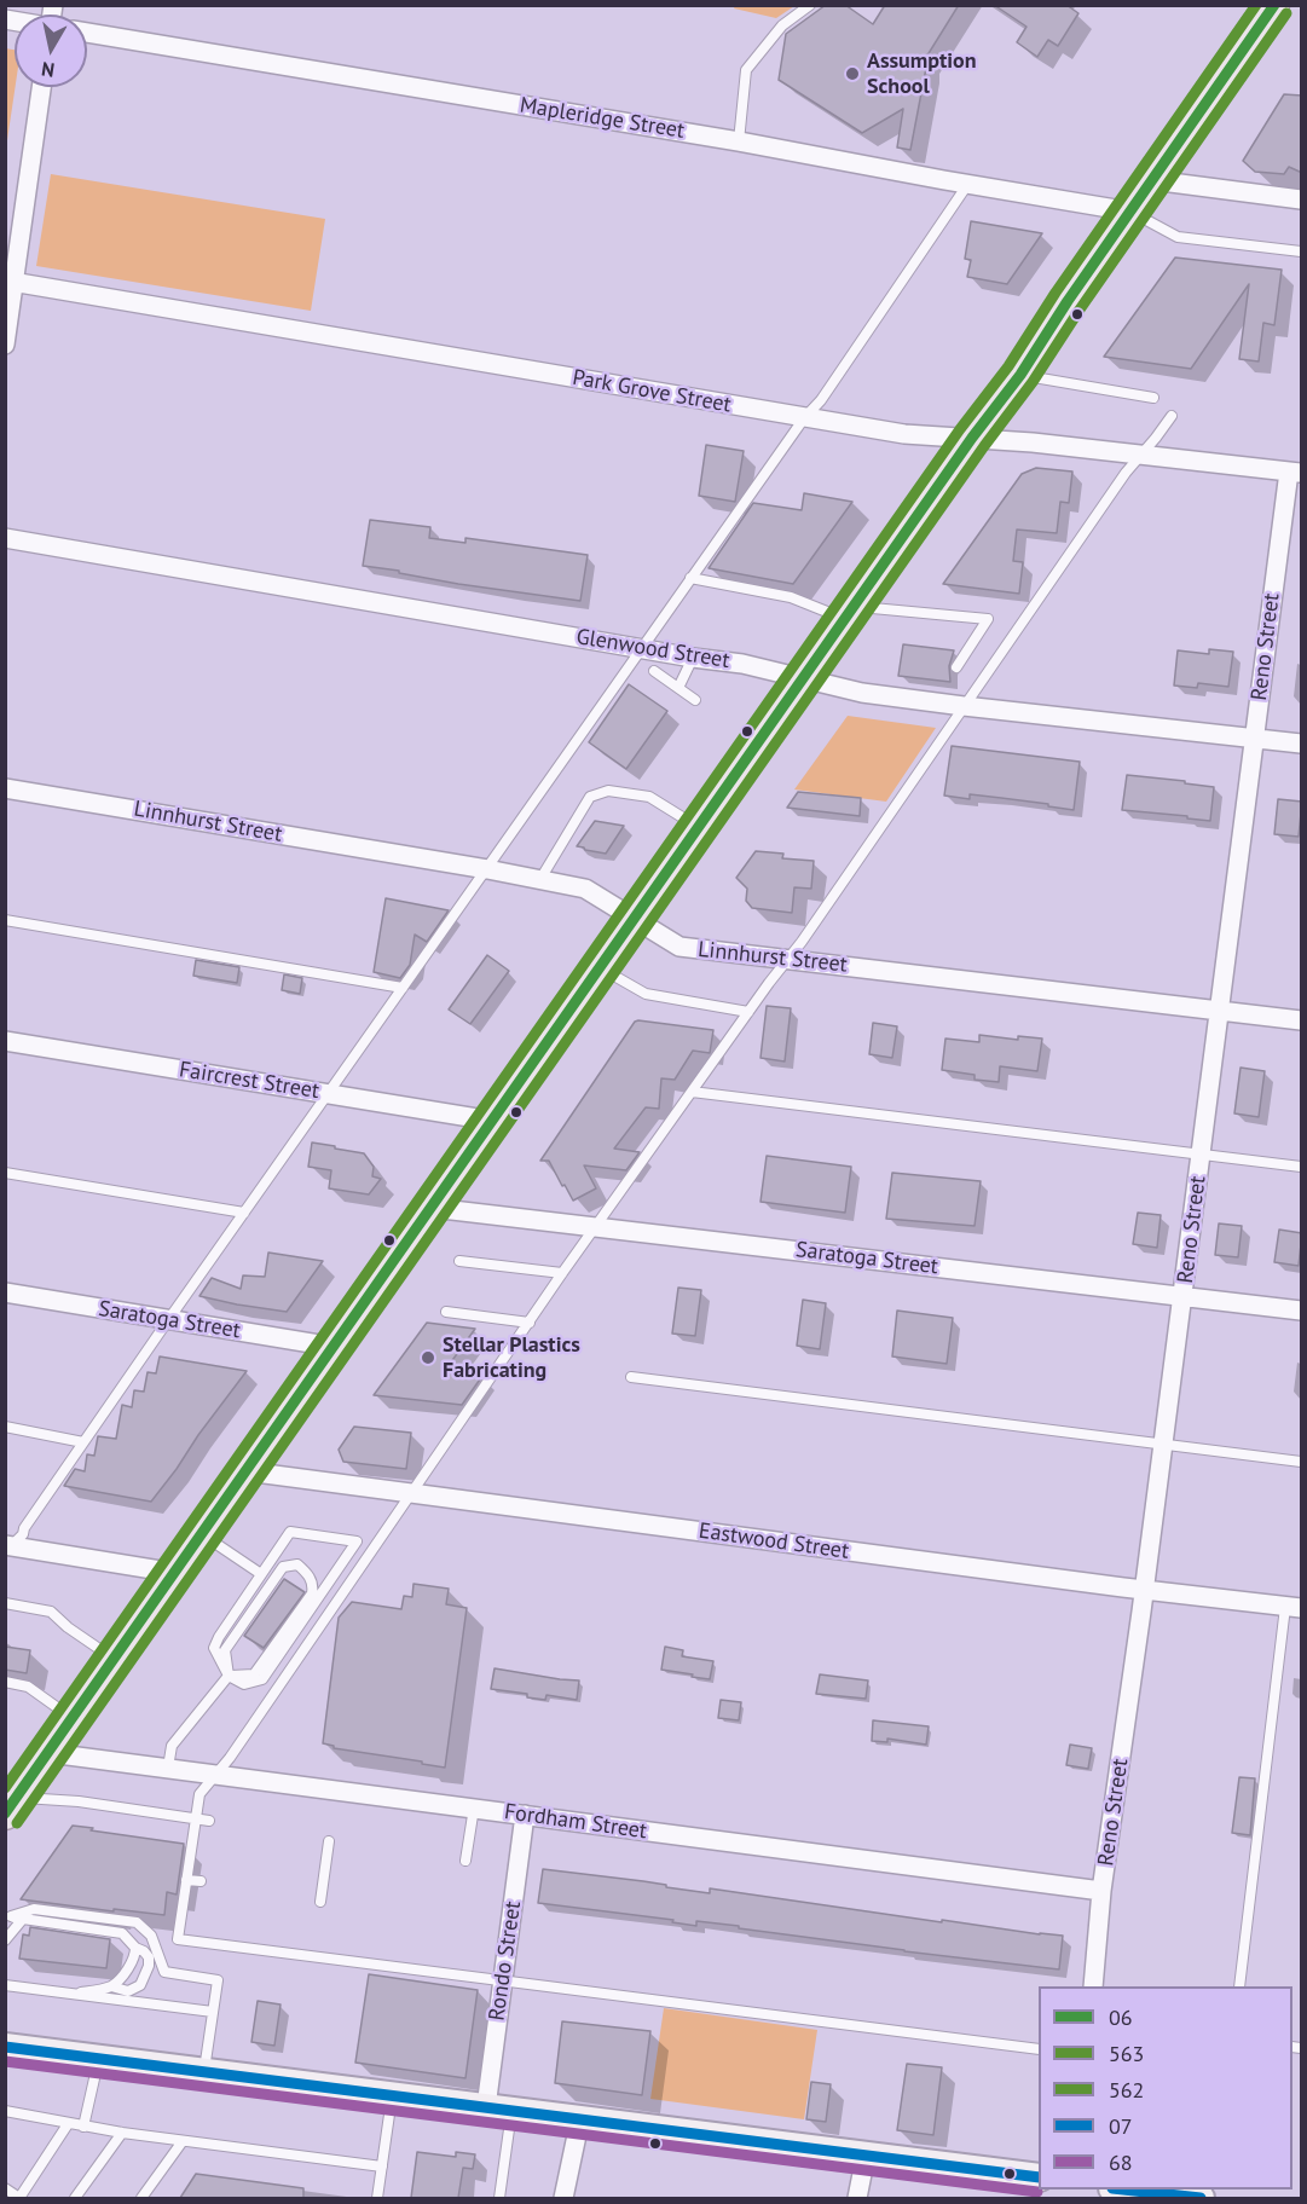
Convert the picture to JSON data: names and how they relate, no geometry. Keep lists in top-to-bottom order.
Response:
{
  "streets": {
    "street": [
      "Mapleridge Street",
      "Park Grove Street",
      "Reno Street",
      "Glenwood Street",
      "Linnhurst Street",
      "Faircrest Street",
      "Saratoga Street",
      "Eastwood Street",
      "Fordham Street",
      "Rondo Street"
    ]
  },
  "crossings": [
    ["Park Grove Street", "Reno Street"],
    ["Reno Street", "Glenwood Street"],
    ["Reno Street", "Linnhurst Street"],
    ["Reno Street", "Saratoga Street"],
    ["Reno Street", "Eastwood Street"],
    ["Reno Street", "Fordham Street"],
    ["Fordham Street", "Rondo Street"]
  ],
  "places": ["Assumption School", "Stellar Plastics Fabricating"],
  "lines": [
    "transit line 06",
    "transit line 562",
    "transit line 563",
    "transit line 07",
    "transit line 68"
  ],
  "legend": [
    "06",
    "563",
    "562",
    "07",
    "68"
  ],
  "north": "bottom"
}
